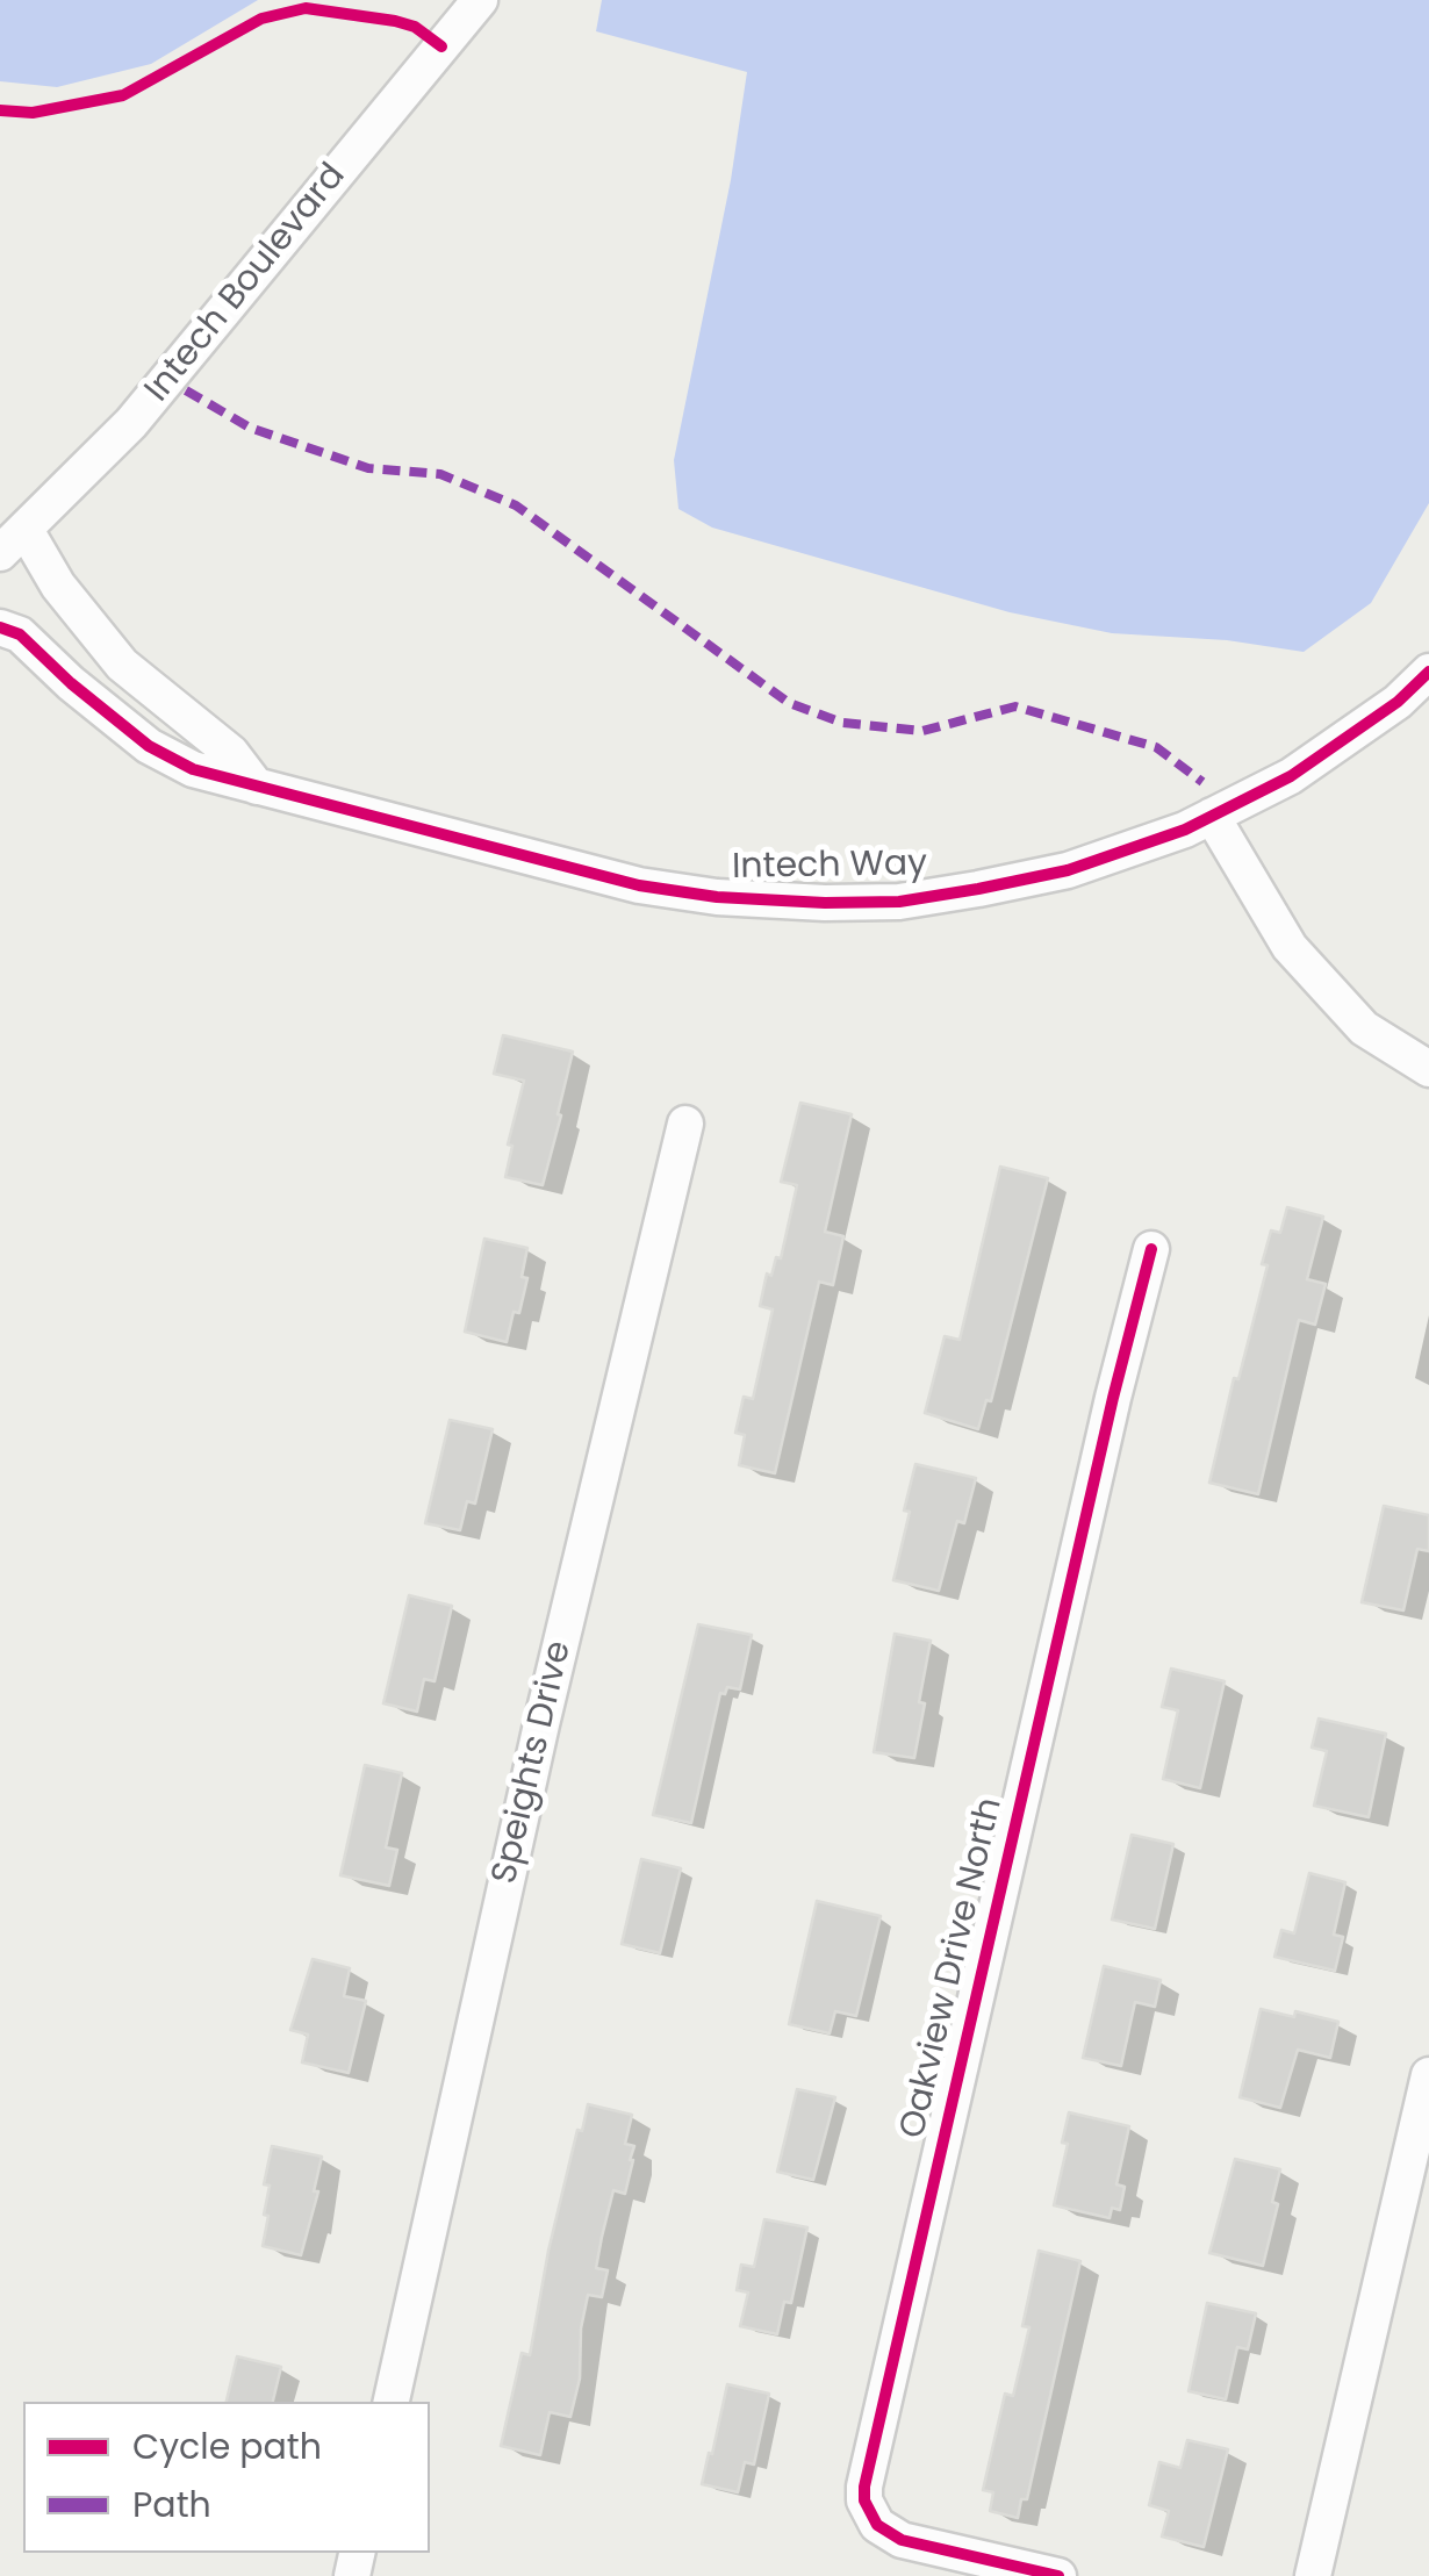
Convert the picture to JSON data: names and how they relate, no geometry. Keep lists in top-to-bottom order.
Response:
{
  "streets": {
    "street": [
      "Intech Boulevard",
      "Intech Way",
      "Speights Drive",
      "Oakview Drive North"
    ]
  },
  "legend": ["Cycle path", "Path"]
}
